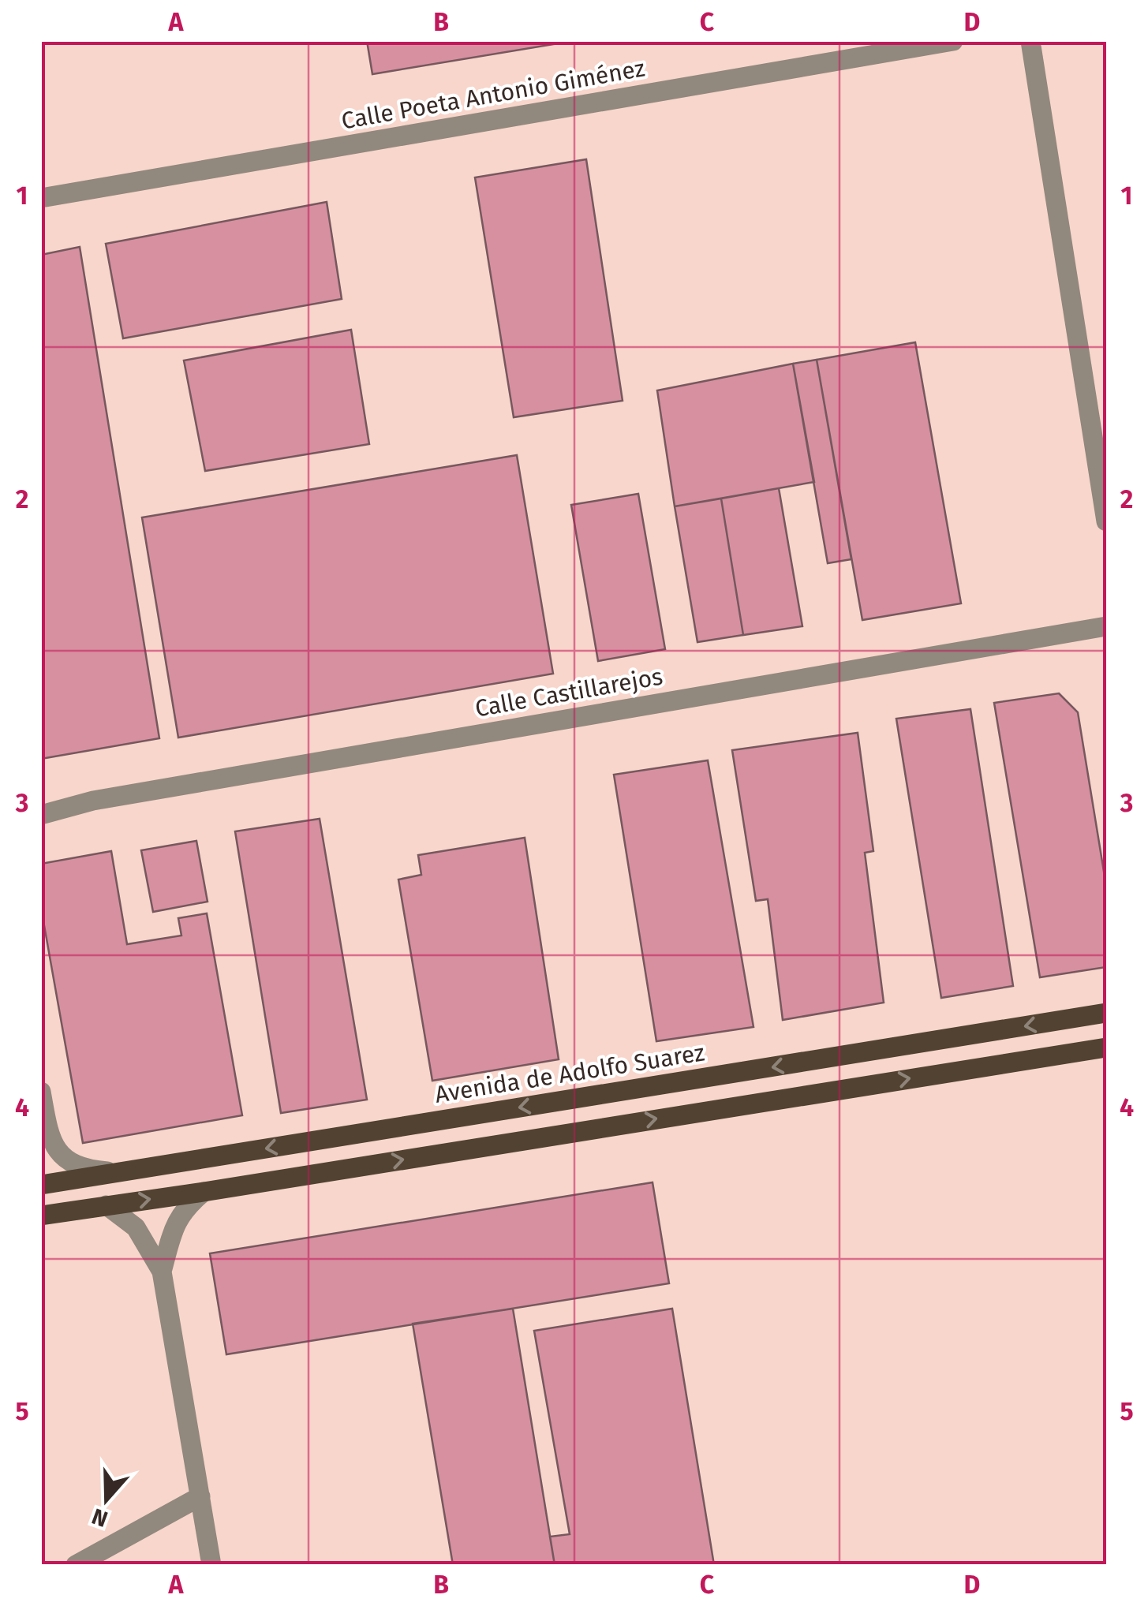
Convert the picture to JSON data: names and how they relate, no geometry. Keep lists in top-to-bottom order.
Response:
{
  "streets": {
    "main road": ["Avenida de Adolfo Suarez"],
    "street": ["Calle Poeta Antonio Giménez", "Calle Castillarejos"]
  },
  "north": "bottom",
  "grid": {
    "columns": [
      "A",
      "B",
      "C",
      "D"
    ],
    "rows": [
      "1",
      "2",
      "3",
      "4",
      "5"
    ]
  }
}
